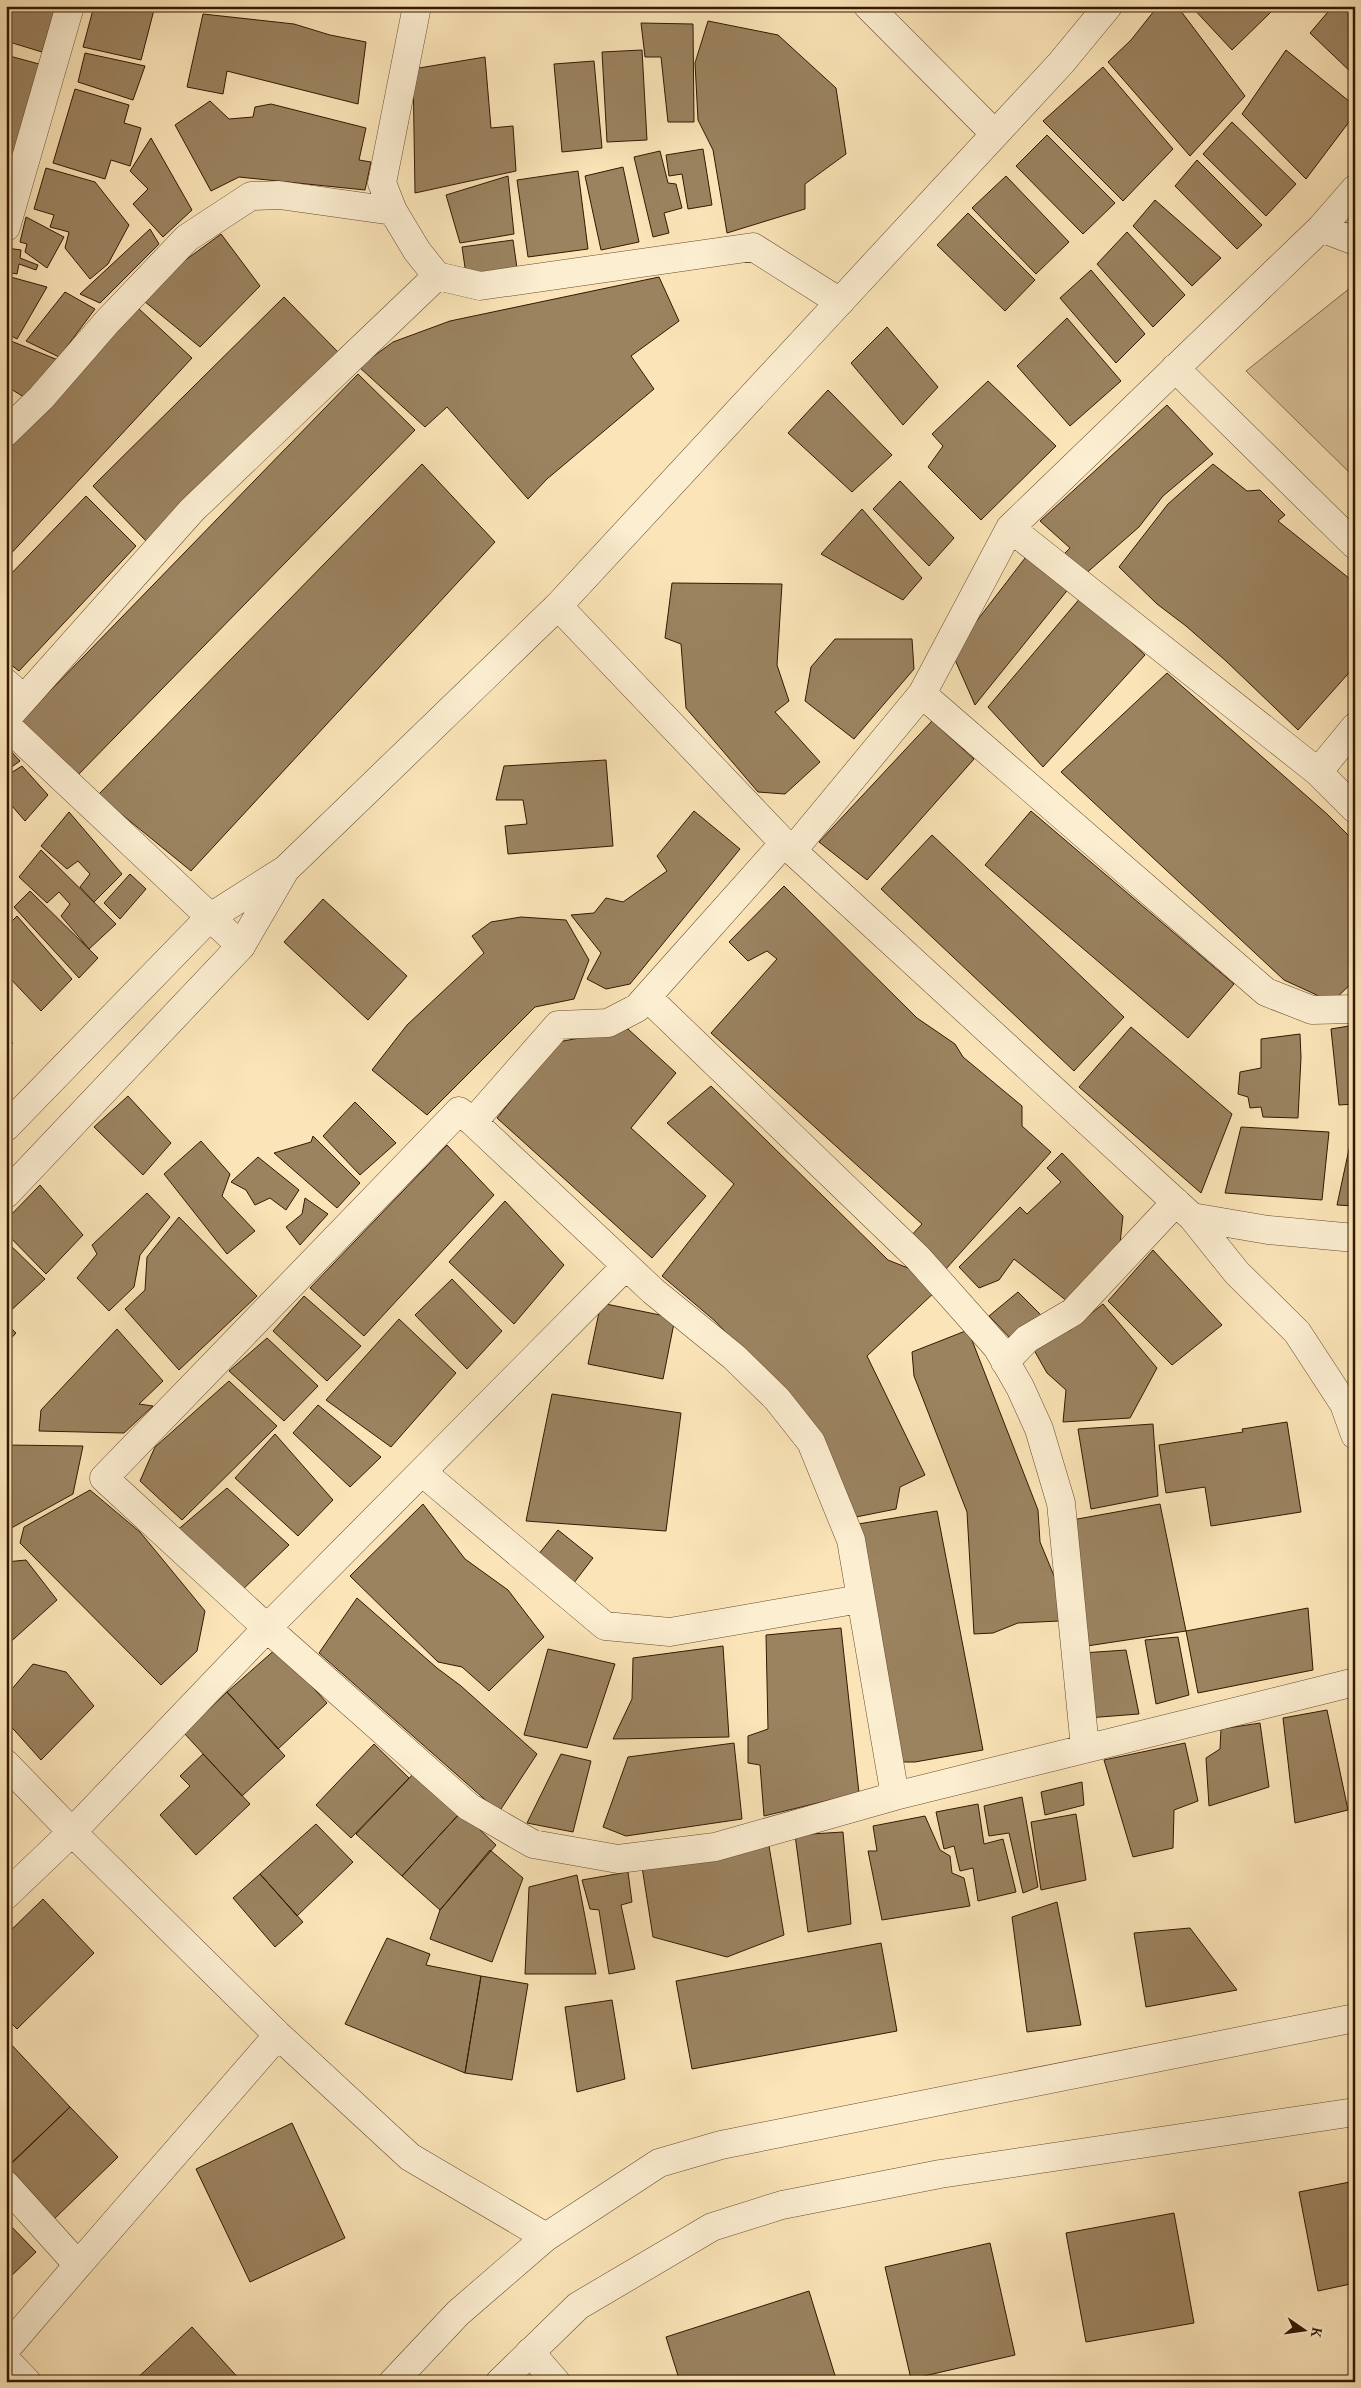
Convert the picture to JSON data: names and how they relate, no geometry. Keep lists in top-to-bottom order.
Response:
{
  "north": "right"
}
